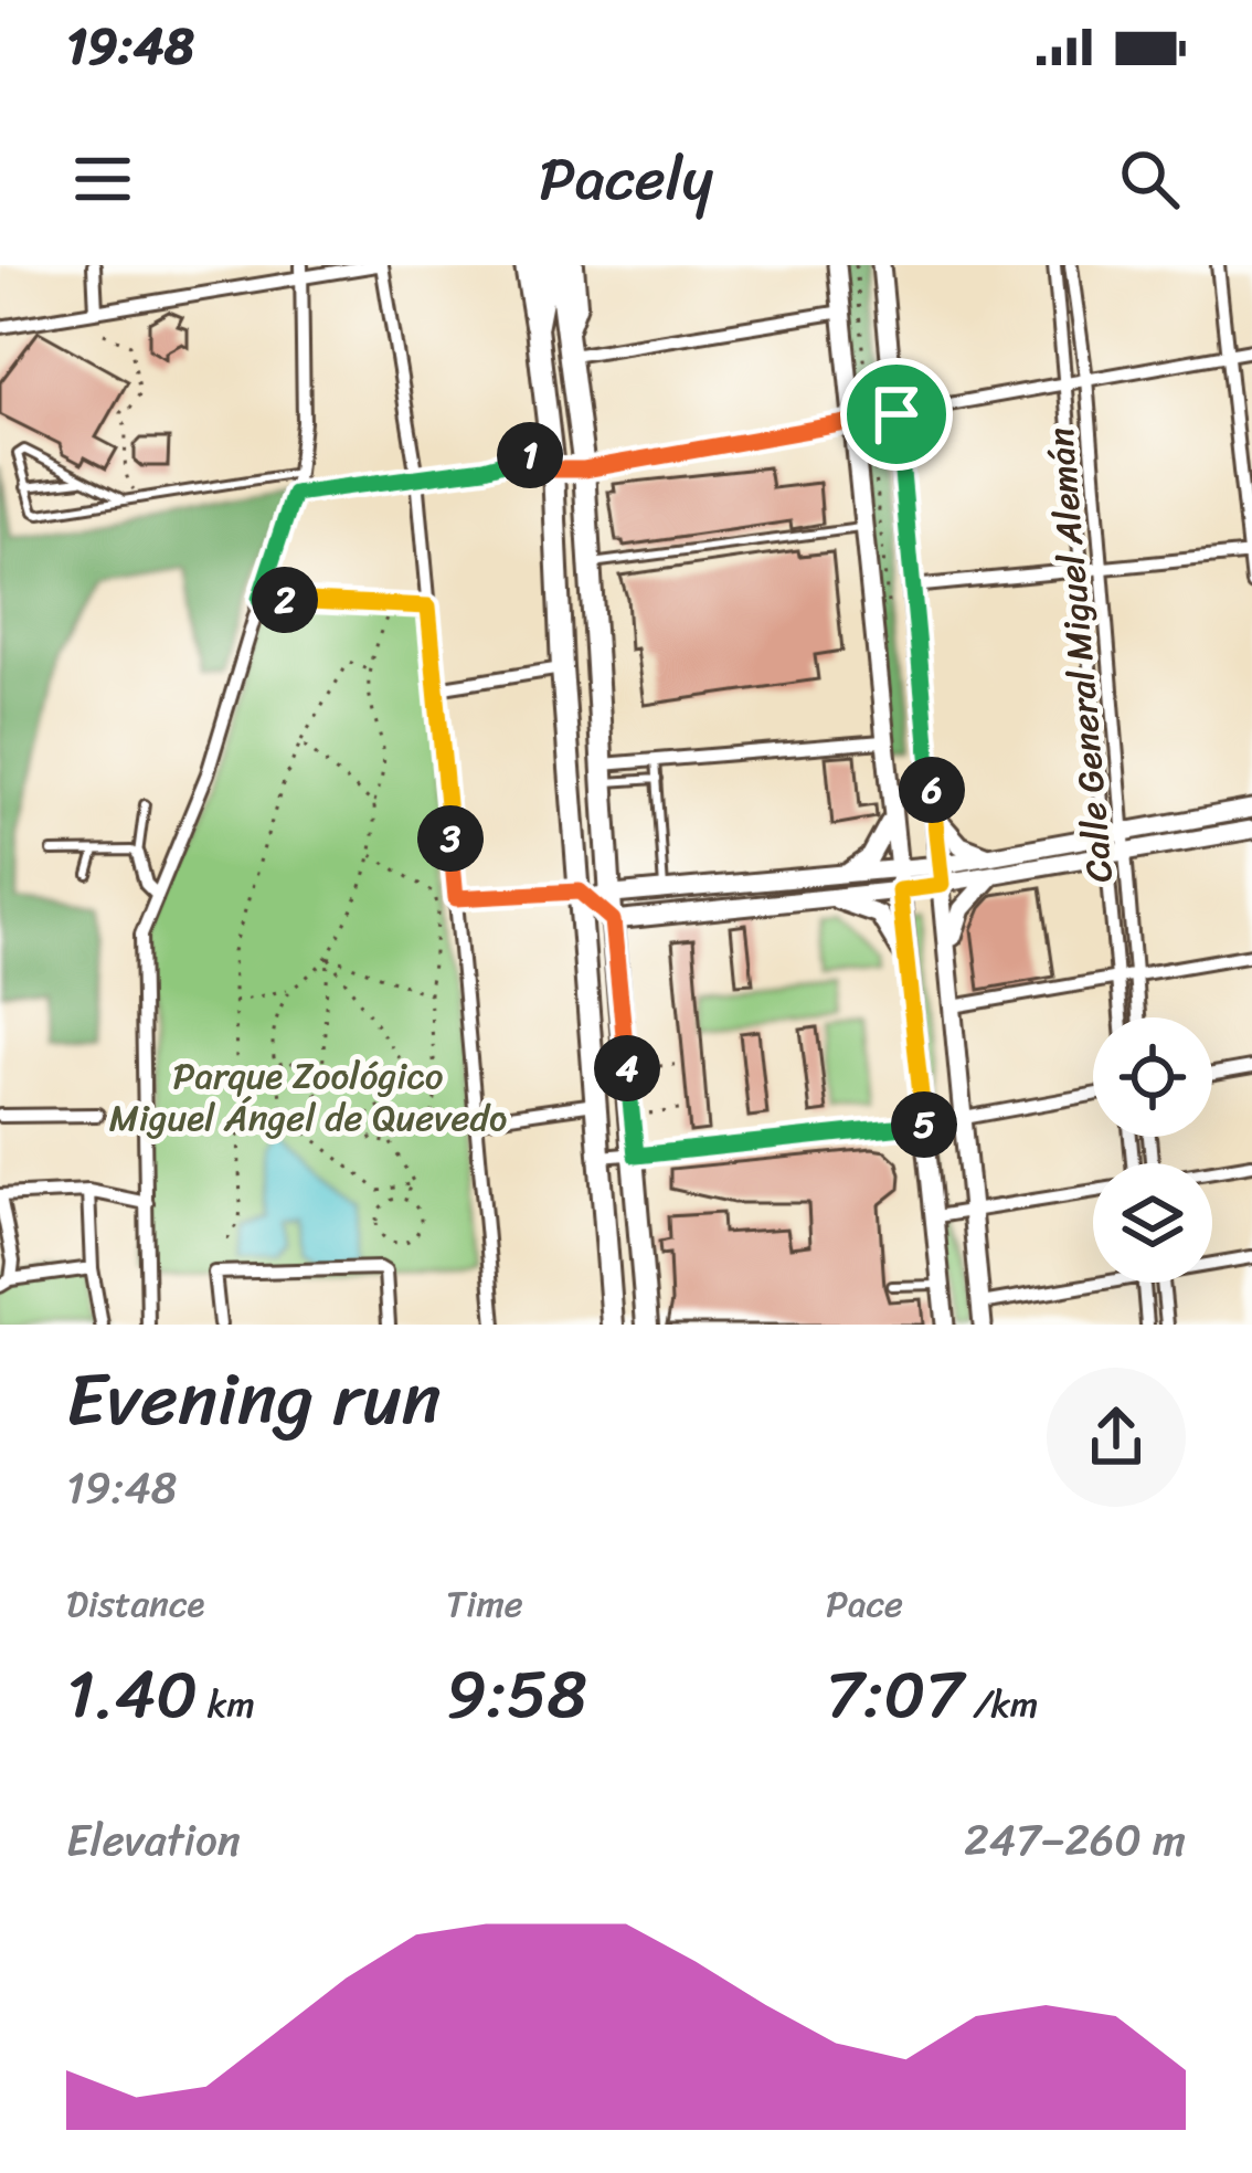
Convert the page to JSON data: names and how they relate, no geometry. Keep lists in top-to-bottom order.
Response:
{
  "streets": {
    "street": ["Calle General Miguel Alemán"]
  },
  "parks": ["Parque Zoológico Miguel Ángel de Quevedo"],
  "page": {
    "status": "19:48",
    "header": "Pacely",
    "pins": [
      "1",
      "2",
      "6",
      "3",
      "4",
      "5"
    ],
    "heading": ["Evening run", "19:48"],
    "stats": [
      ["Distance", "1.40 km"],
      ["Time", "9:58"],
      ["Pace", "7:07 /km"]
    ],
    "chart": ["Elevation", "247–260 m"]
  }
}
